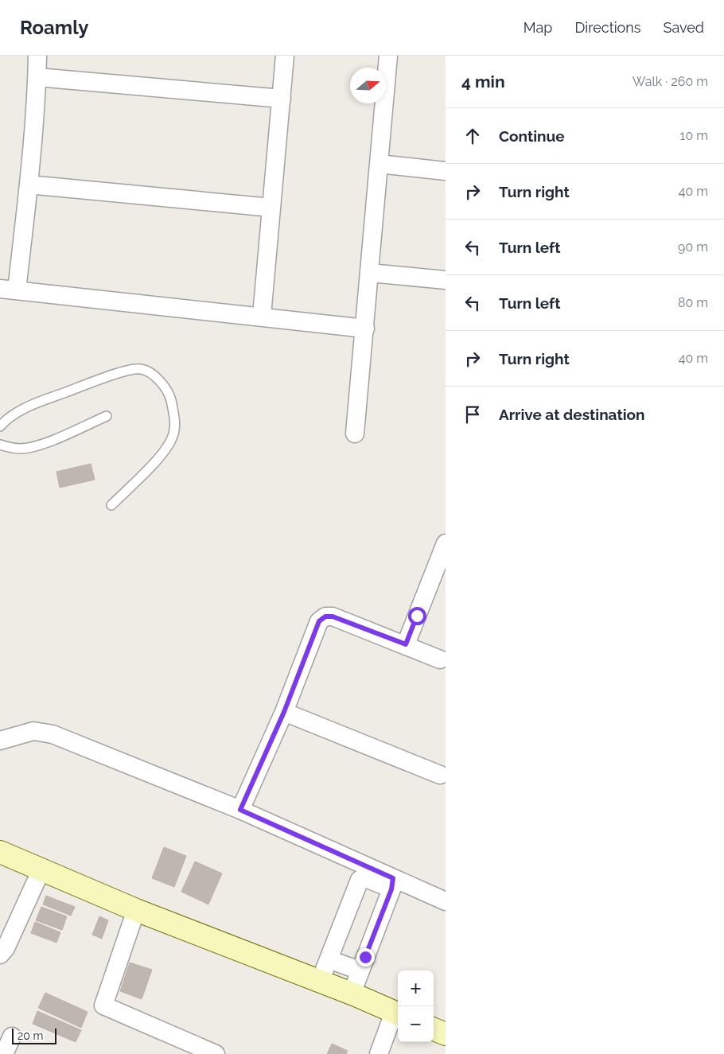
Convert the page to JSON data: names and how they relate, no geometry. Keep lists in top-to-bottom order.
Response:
{
  "scale_bar": "20 m",
  "north": "right",
  "page": {
    "header": "Roamly",
    "nav": ["Map", "Directions", "Saved"],
    "heading": ["4 min", "Walk · 260 m"],
    "list": [
      ["Continue", "10 m"],
      ["Turn right", "40 m"],
      ["Turn left", "90 m"],
      ["Turn left", "80 m"],
      ["Turn right", "40 m"],
      "Arrive at destination"
    ],
    "map_buttons": ["+", "−"],
    "scale": "20 m"
  }
}
